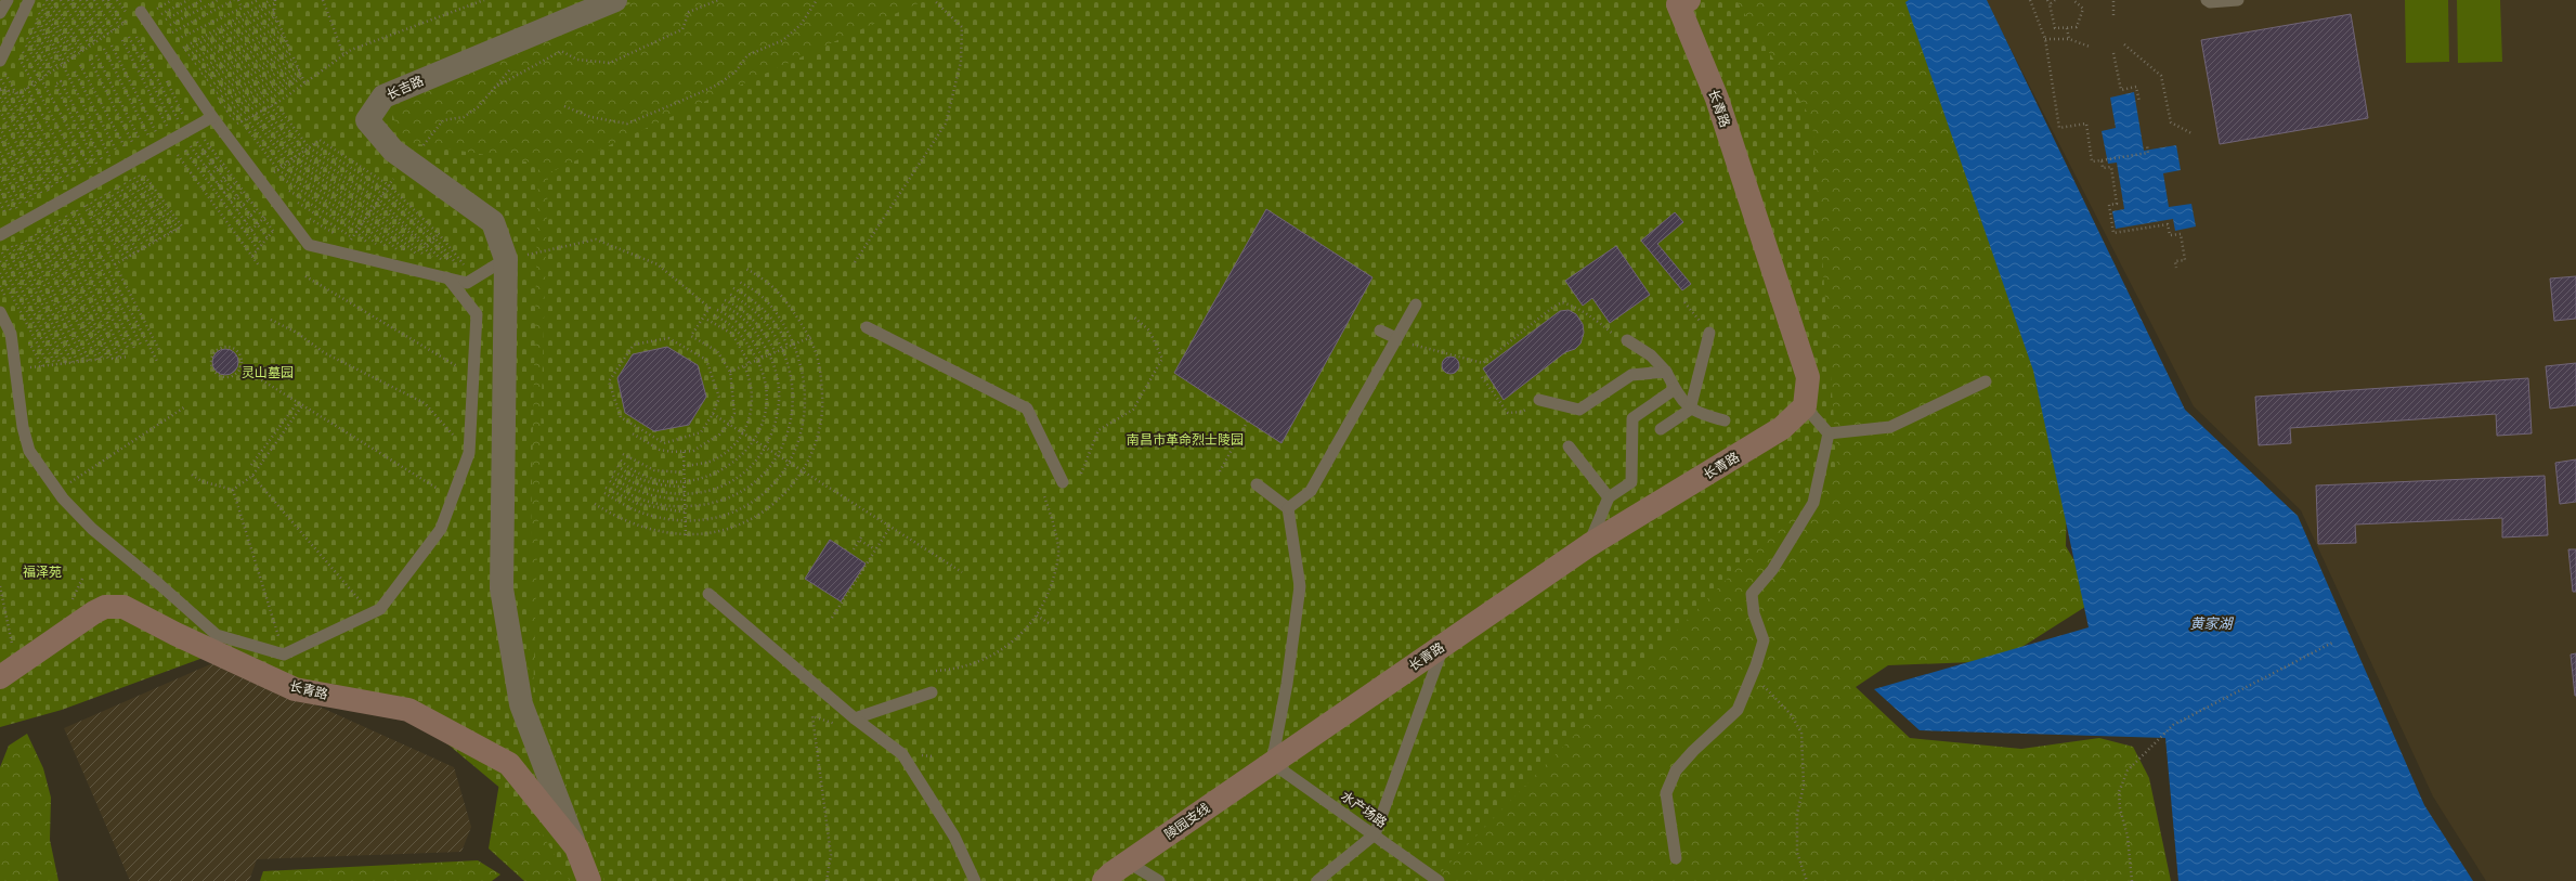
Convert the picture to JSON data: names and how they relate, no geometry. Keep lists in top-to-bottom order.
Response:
{
  "streets": {
    "street": ["长吉路", "长青路", "陵园支线"],
    "lane": ["水产场路"]
  },
  "crossings": [
    ["长青路", "水产场路"],
    ["长青路", "陵园支线"],
    ["水产场路", "陵园支线"]
  ],
  "water": ["黄家湖"],
  "parks": ["灵山墓园", "南昌市革命烈士陵园", "福泽苑"]
}
